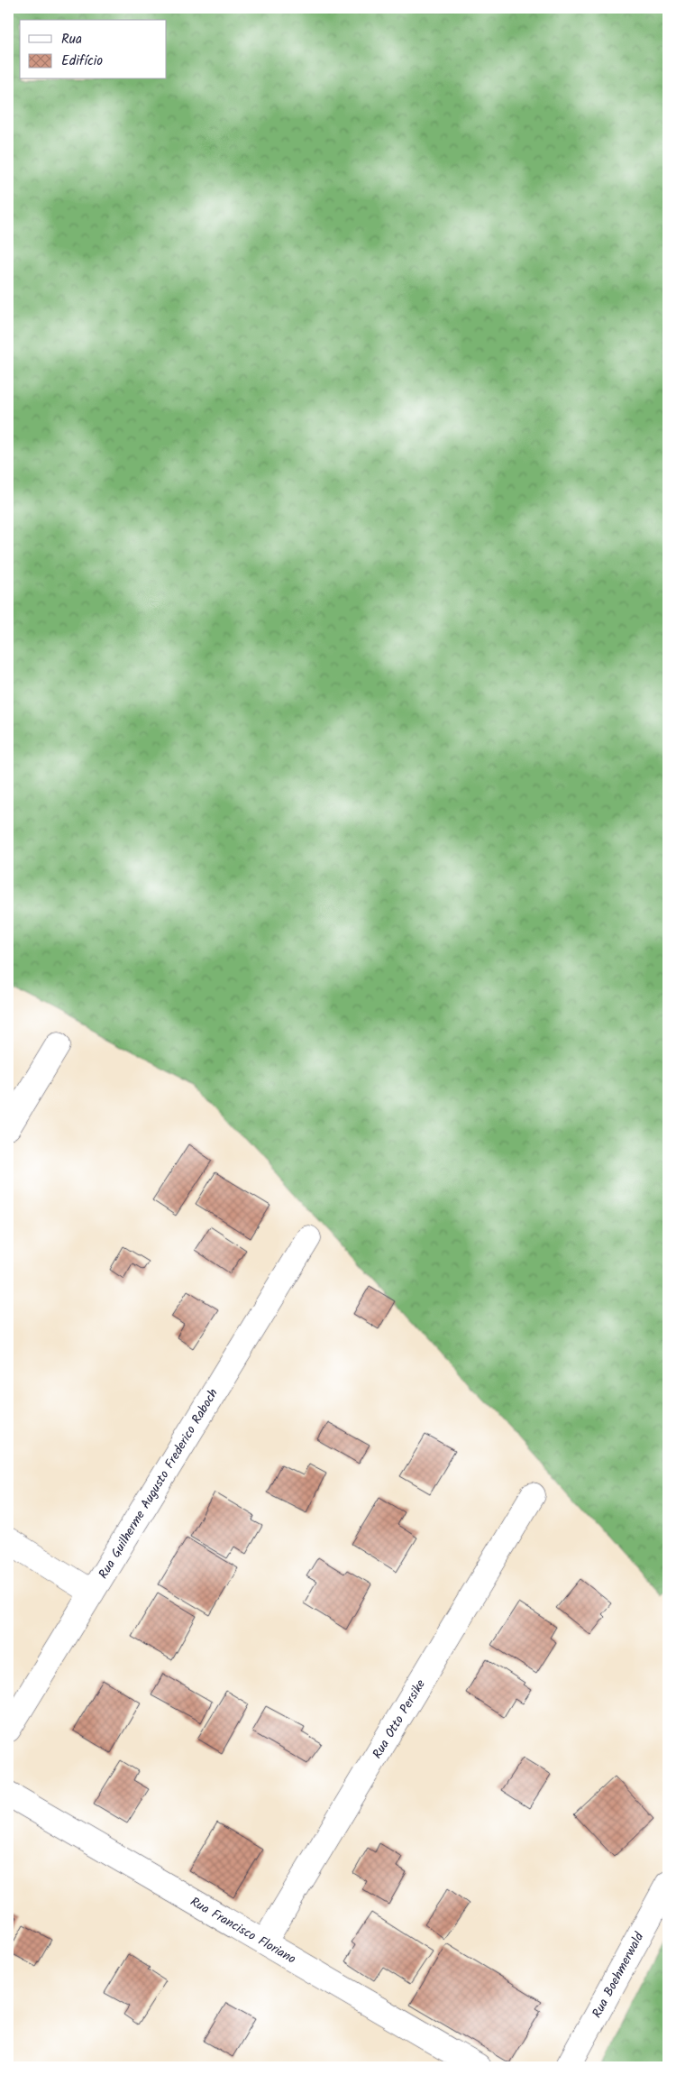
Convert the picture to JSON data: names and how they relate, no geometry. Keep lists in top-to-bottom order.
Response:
{
  "streets": {
    "street": [
      "Rua Guilherme Augusto Frederico Raboch",
      "Rua Otto Persike",
      "Rua Francisco Floriano",
      "Rua Boehmerwald"
    ]
  },
  "crossings": [
    ["Rua Otto Persike", "Rua Francisco Floriano"]
  ],
  "legend": ["Rua", "Edifício"]
}
